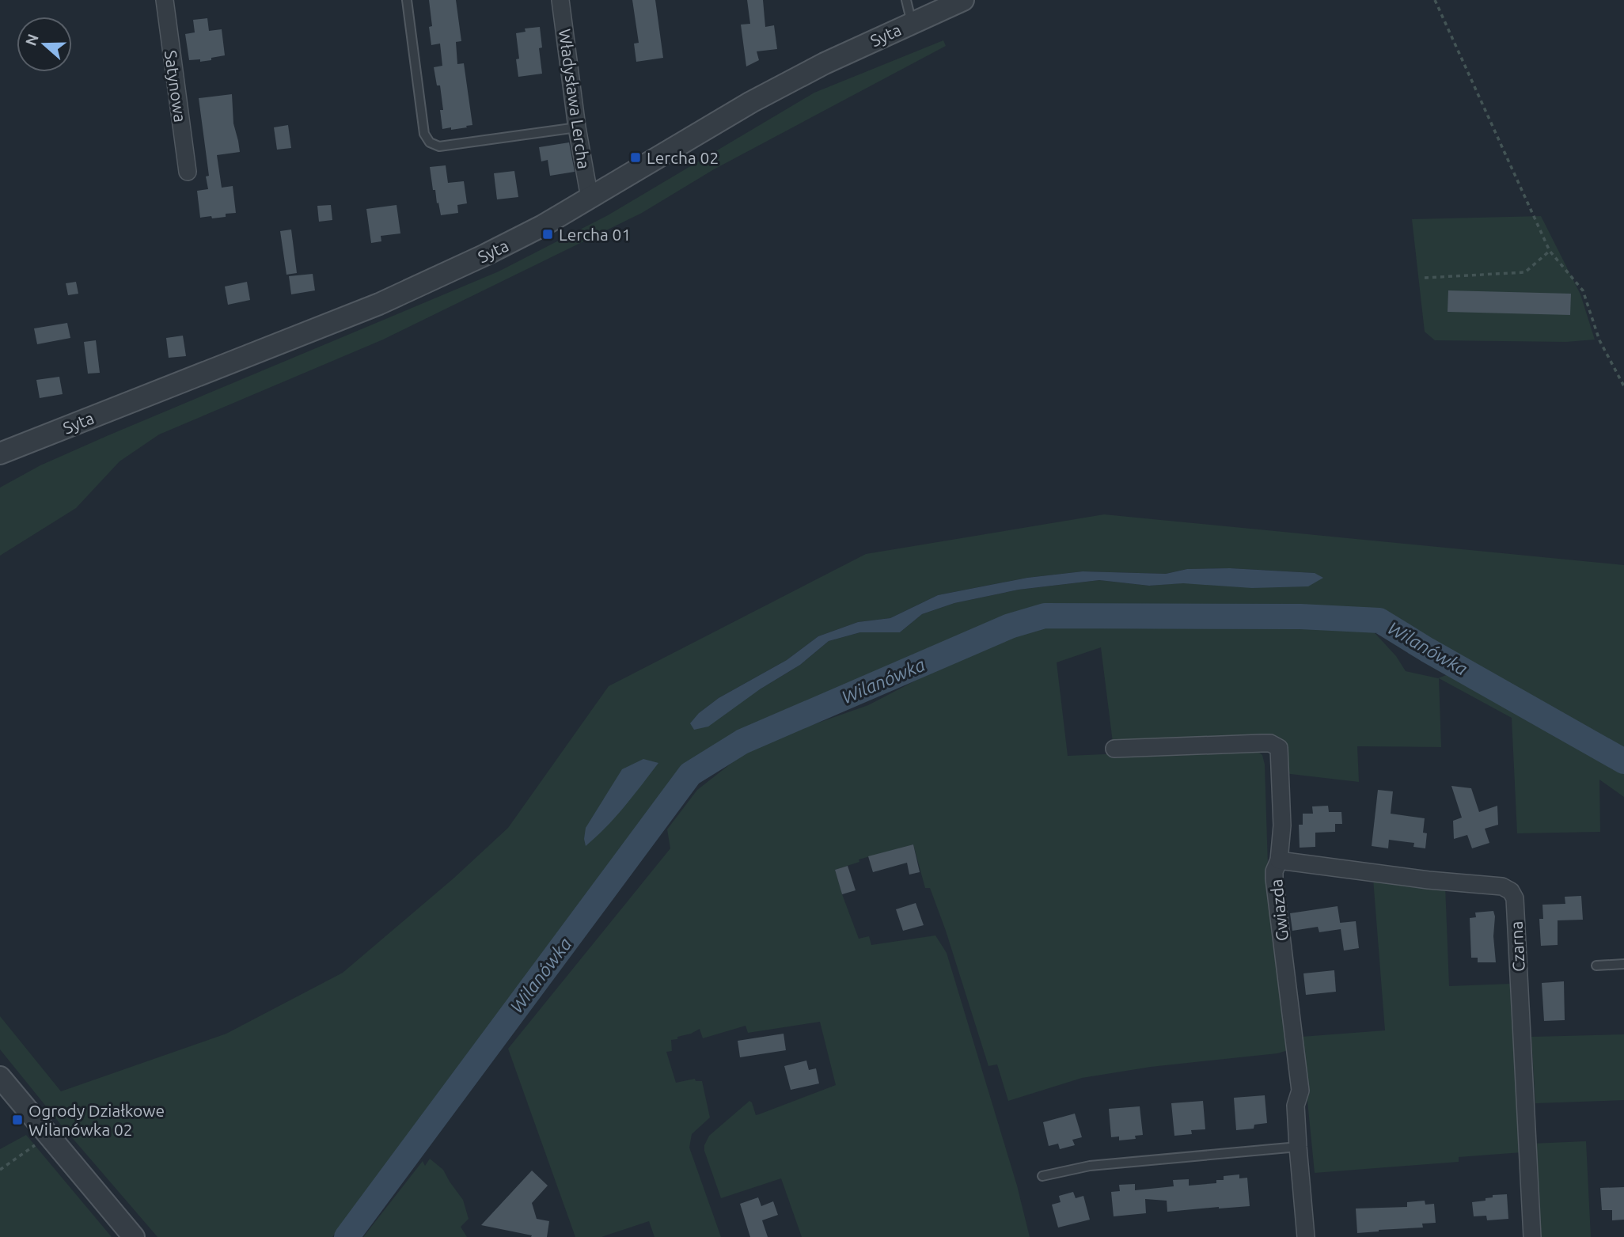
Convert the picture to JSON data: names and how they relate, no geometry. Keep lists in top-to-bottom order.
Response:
{
  "streets": {
    "street": [
      "Syta",
      "Satynowa",
      "Władysława Lercha",
      "Gwiazda",
      "Czarna"
    ]
  },
  "crossings": [
    ["Syta", "Władysława Lercha"],
    ["Gwiazda", "Czarna"]
  ],
  "water": ["Wilanówka"],
  "places": {
    "transit": ["Lercha 02", "Lercha 01", "Ogrody Działkowe Wilanówka 02"]
  },
  "north": "left"
}
